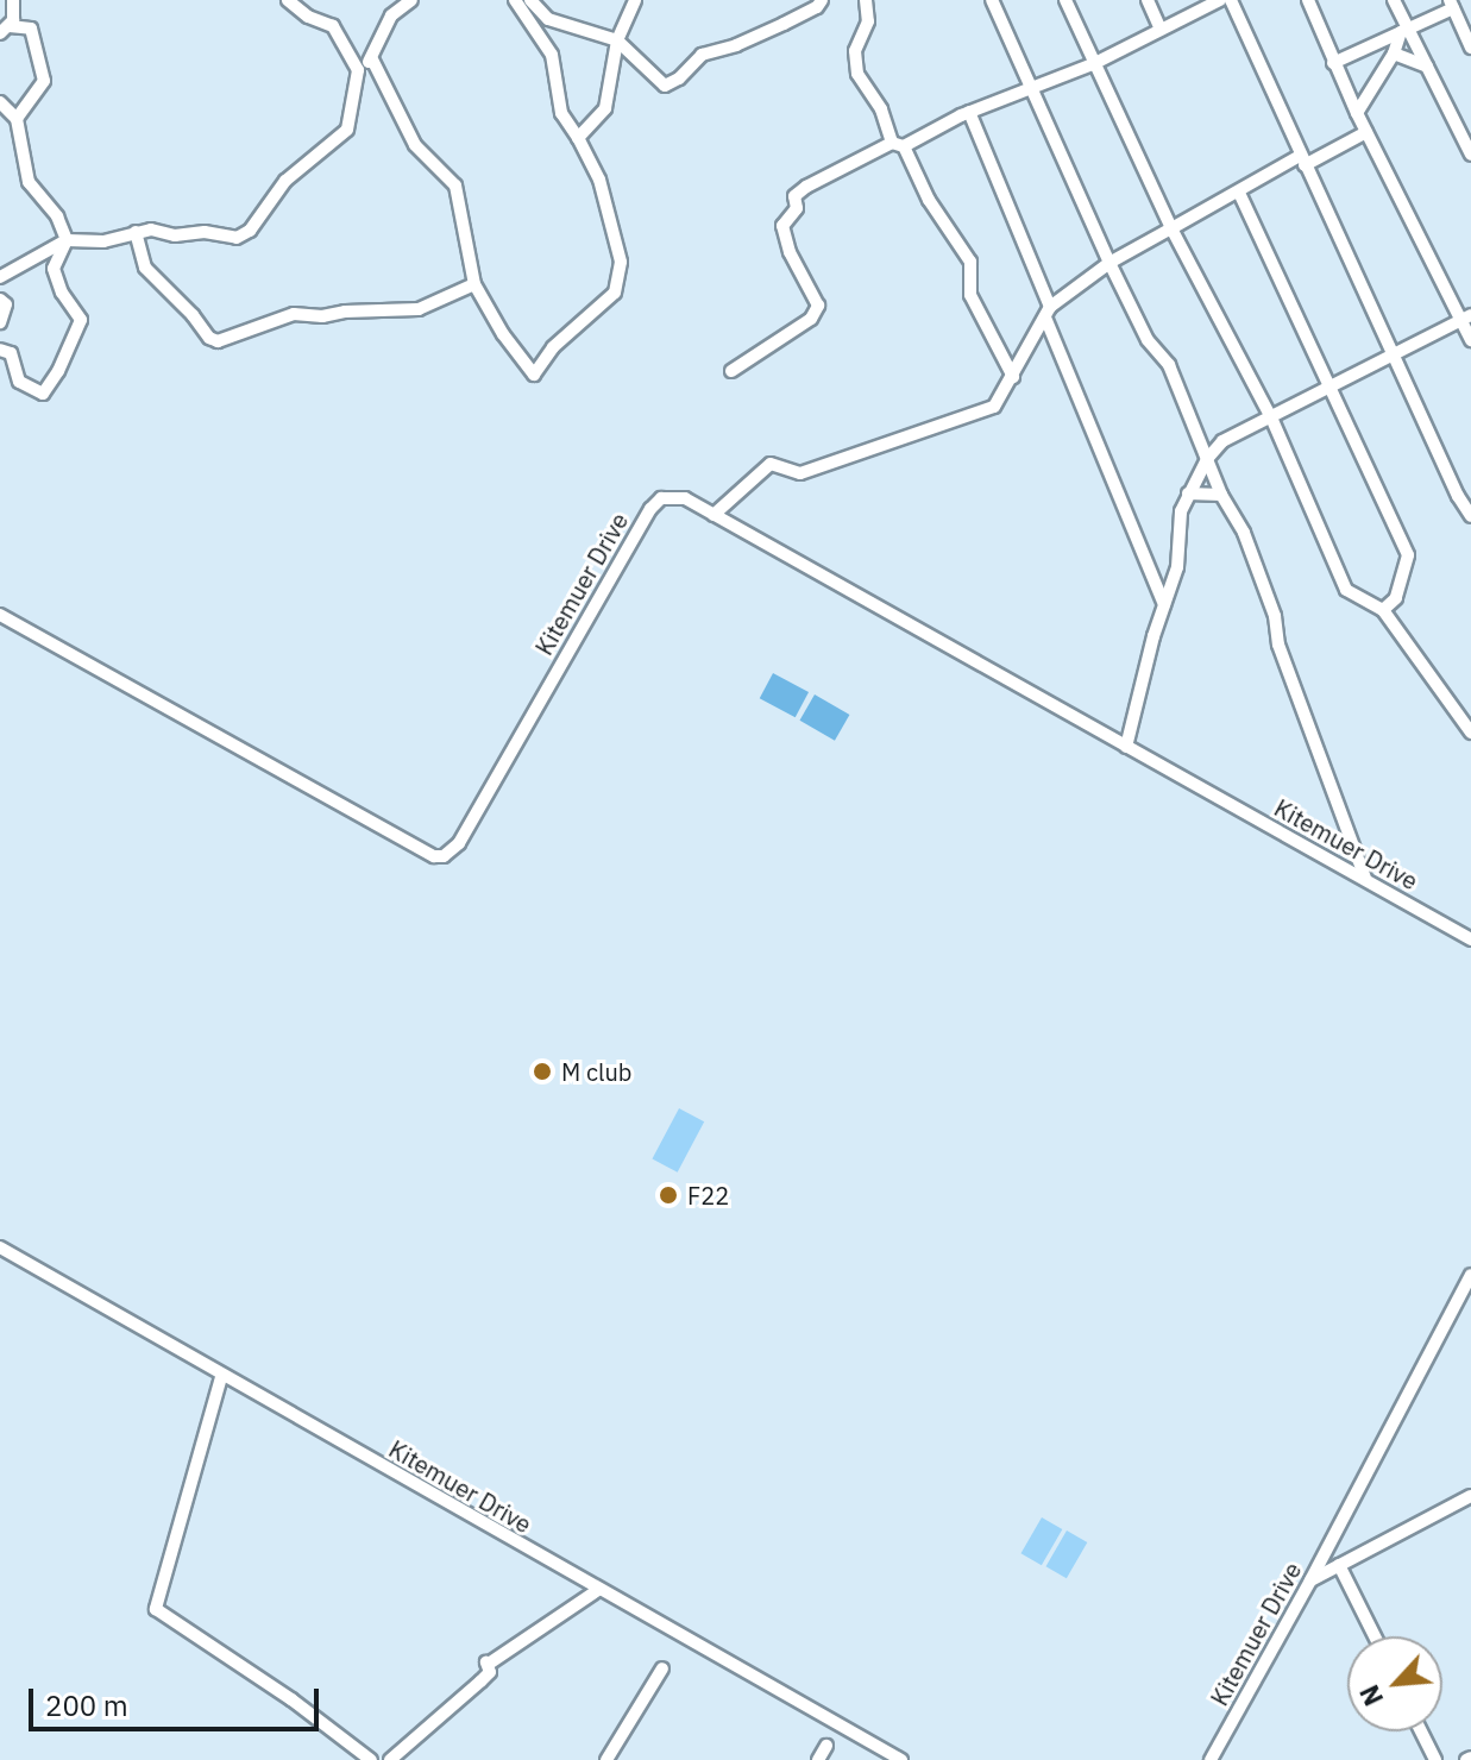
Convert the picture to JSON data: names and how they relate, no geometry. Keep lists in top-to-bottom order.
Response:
{
  "streets": {
    "street": ["Kitemuer Drive"]
  },
  "places": ["M club", "F22"],
  "scale_bar": "200 m",
  "north": "bottom left"
}
